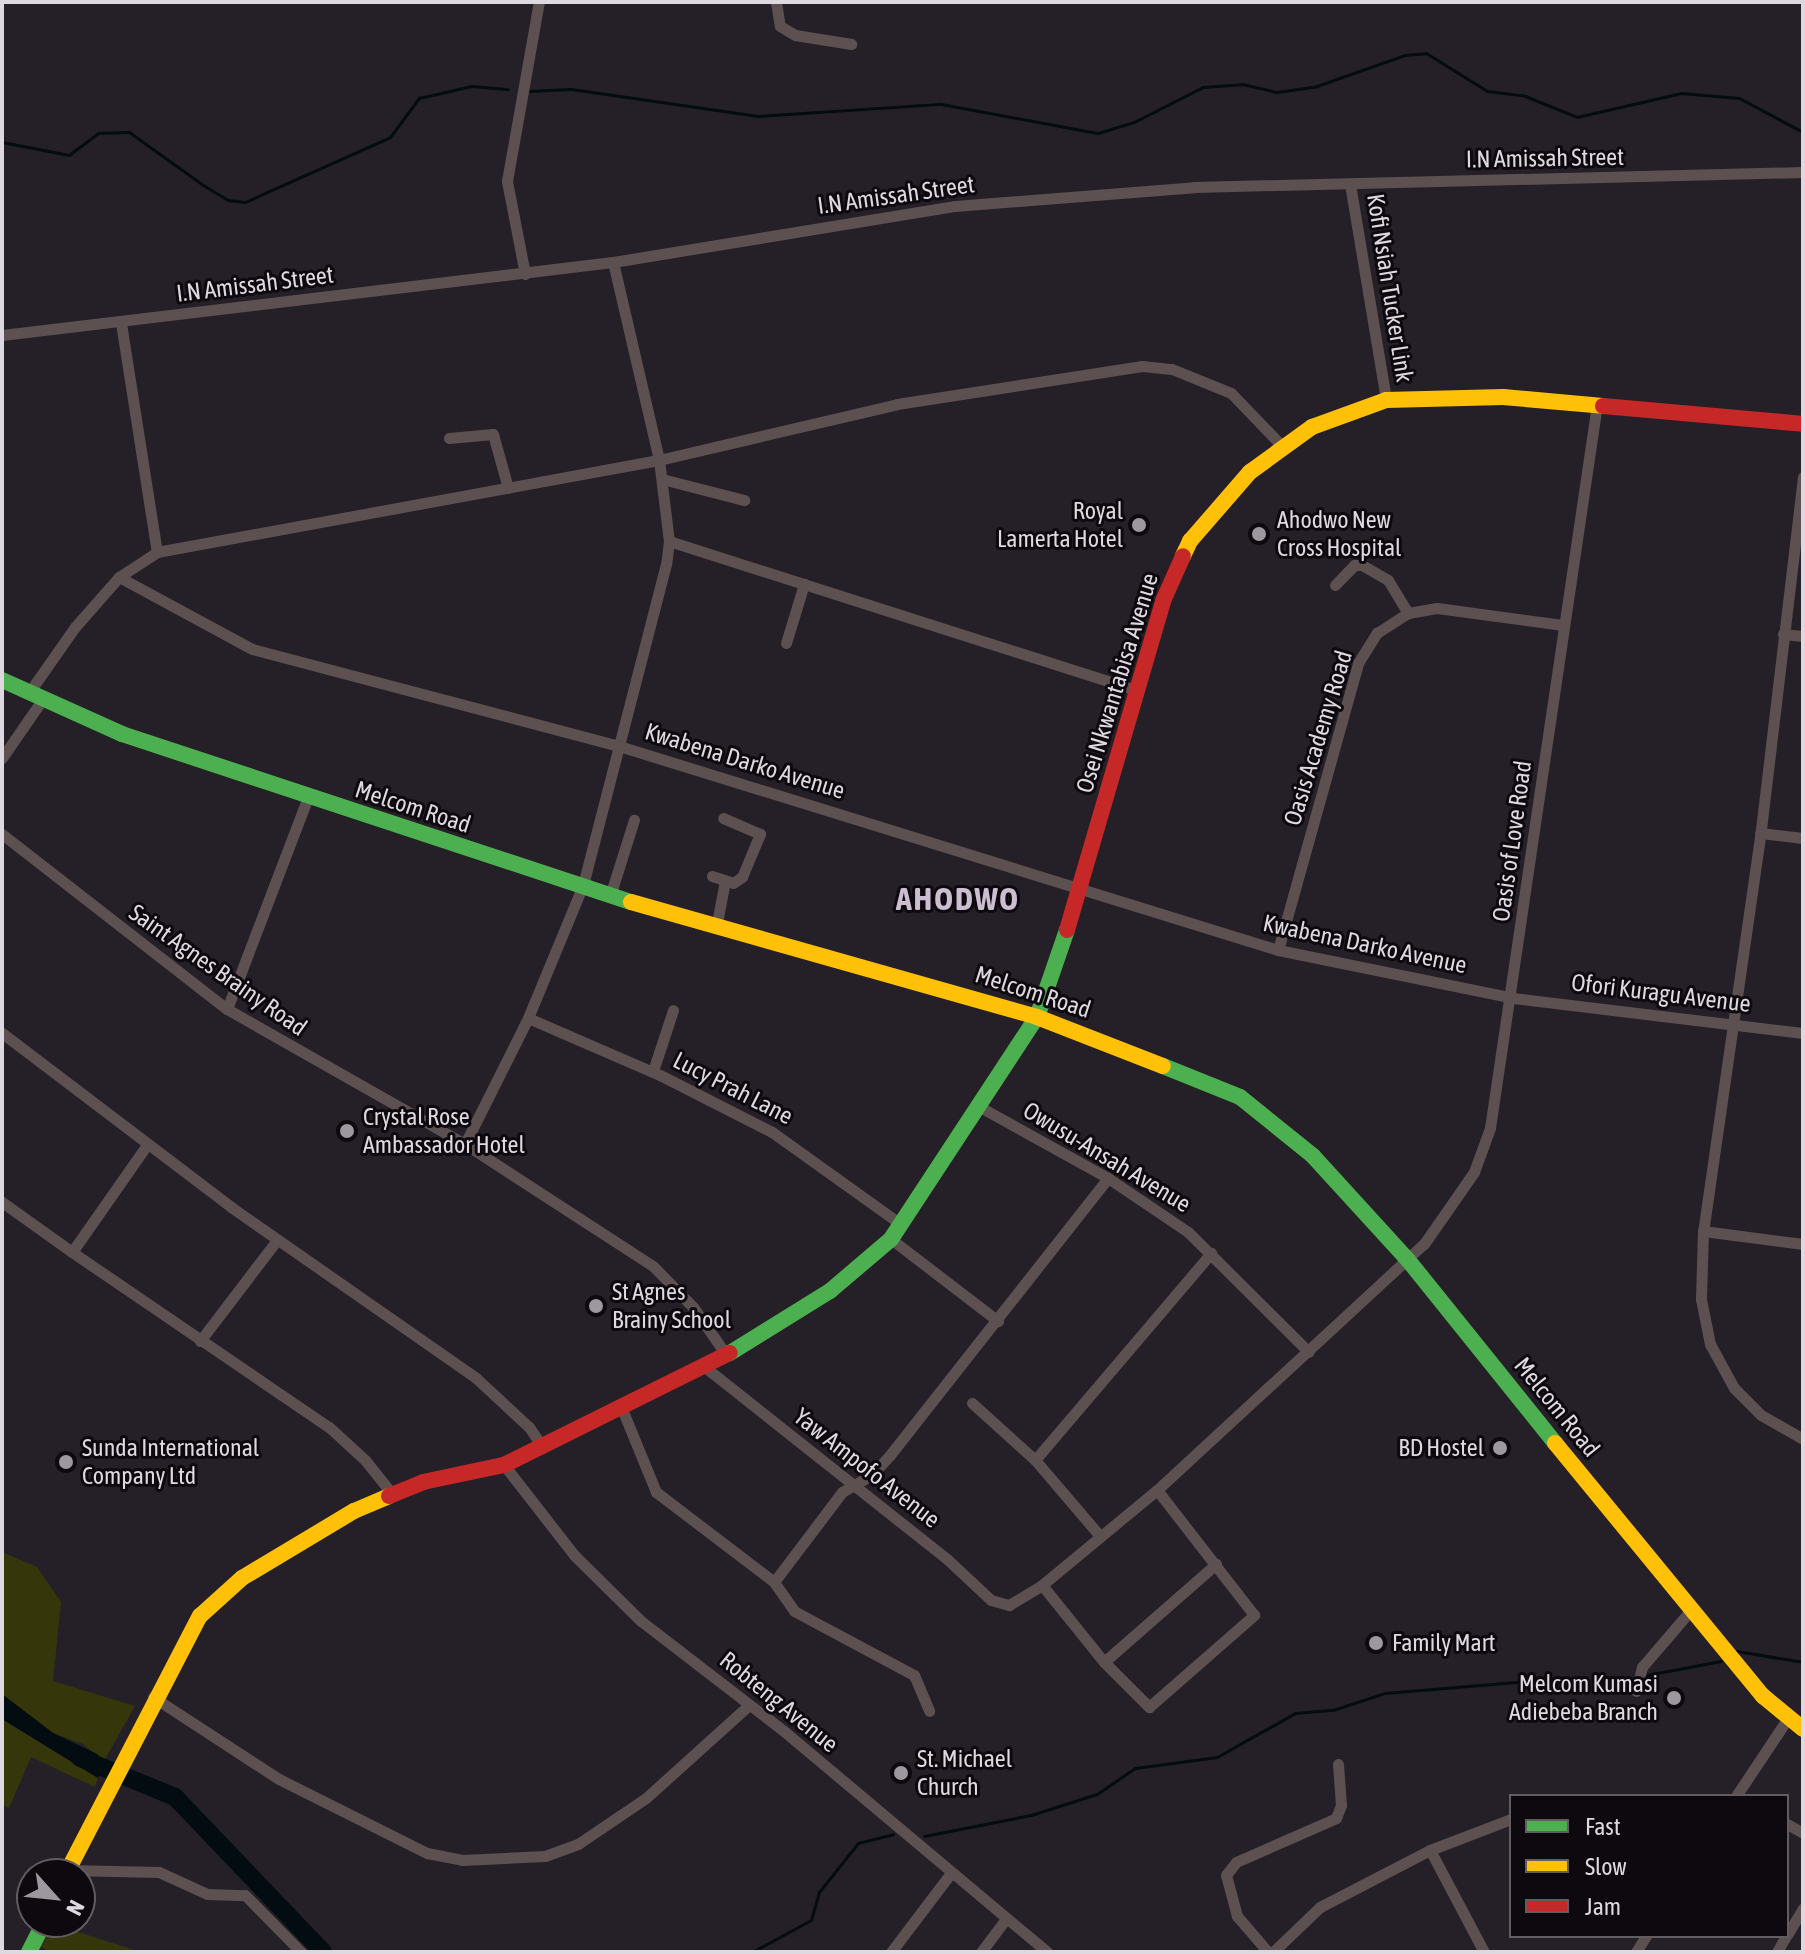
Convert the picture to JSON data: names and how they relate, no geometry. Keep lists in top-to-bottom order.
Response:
{
  "streets": {
    "main road": ["Osei Nkwantabisa Avenue", "Melcom Road"],
    "street": [
      "I.N Amissah Street",
      "Kofi Nsiah Tucker Link",
      "Oasis Academy Road",
      "Kwabena Darko Avenue",
      "Oasis of Love Road",
      "Saint Agnes Brainy Road",
      "Ofori Kuragu Avenue",
      "Lucy Prah Lane",
      "Owusu-Ansah Avenue",
      "Yaw Ampofo Avenue",
      "Robteng Avenue"
    ]
  },
  "crossings": [
    ["I.N Amissah Street", "Kofi Nsiah Tucker Link"],
    ["Kofi Nsiah Tucker Link", "Osei Nkwantabisa Avenue"],
    ["Osei Nkwantabisa Avenue", "Kwabena Darko Avenue"],
    ["Osei Nkwantabisa Avenue", "Melcom Road"],
    ["Osei Nkwantabisa Avenue", "Oasis of Love Road"],
    ["Osei Nkwantabisa Avenue", "Saint Agnes Brainy Road"],
    ["Osei Nkwantabisa Avenue", "Lucy Prah Lane"],
    ["Osei Nkwantabisa Avenue", "Owusu-Ansah Avenue"],
    ["Osei Nkwantabisa Avenue", "Yaw Ampofo Avenue"],
    ["Osei Nkwantabisa Avenue", "Robteng Avenue"],
    ["Oasis Academy Road", "Kwabena Darko Avenue"],
    ["Oasis Academy Road", "Oasis of Love Road"],
    ["Kwabena Darko Avenue", "Oasis of Love Road"],
    ["Kwabena Darko Avenue", "Ofori Kuragu Avenue"],
    ["Melcom Road", "Oasis of Love Road"],
    ["Oasis of Love Road", "Ofori Kuragu Avenue"],
    ["Oasis of Love Road", "Owusu-Ansah Avenue"],
    ["Oasis of Love Road", "Yaw Ampofo Avenue"]
  ],
  "districts": ["AHODWO"],
  "places": [
    "Royal Lamerta Hotel",
    "Ahodwo New Cross Hospital",
    "Crystal Rose Ambassador Hotel",
    "St Agnes Brainy School",
    "BD Hostel",
    "Sunda International Company Ltd",
    "Family Mart",
    "Melcom Kumasi Adiebeba Branch",
    "St. Michael Church"
  ],
  "legend": ["Fast", "Slow", "Jam"],
  "north": "bottom right"
}
